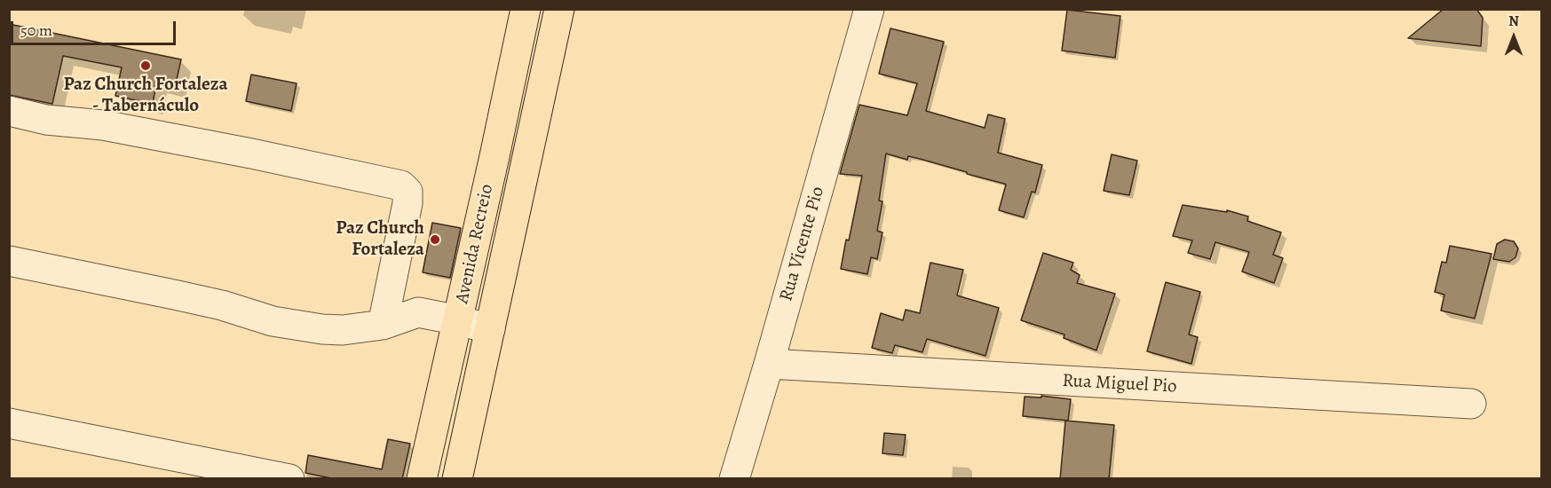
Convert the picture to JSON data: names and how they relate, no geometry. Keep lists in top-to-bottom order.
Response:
{
  "streets": {
    "main road": ["Avenida Recreio"],
    "street": ["Rua Vicente Pio", "Rua Miguel Pio"]
  },
  "crossings": [
    ["Rua Vicente Pio", "Rua Miguel Pio"]
  ],
  "places": ["Paz Church Fortaleza - Tabernáculo", "Paz Church Fortaleza"],
  "scale_bar": "50 m",
  "north": "top"
}
